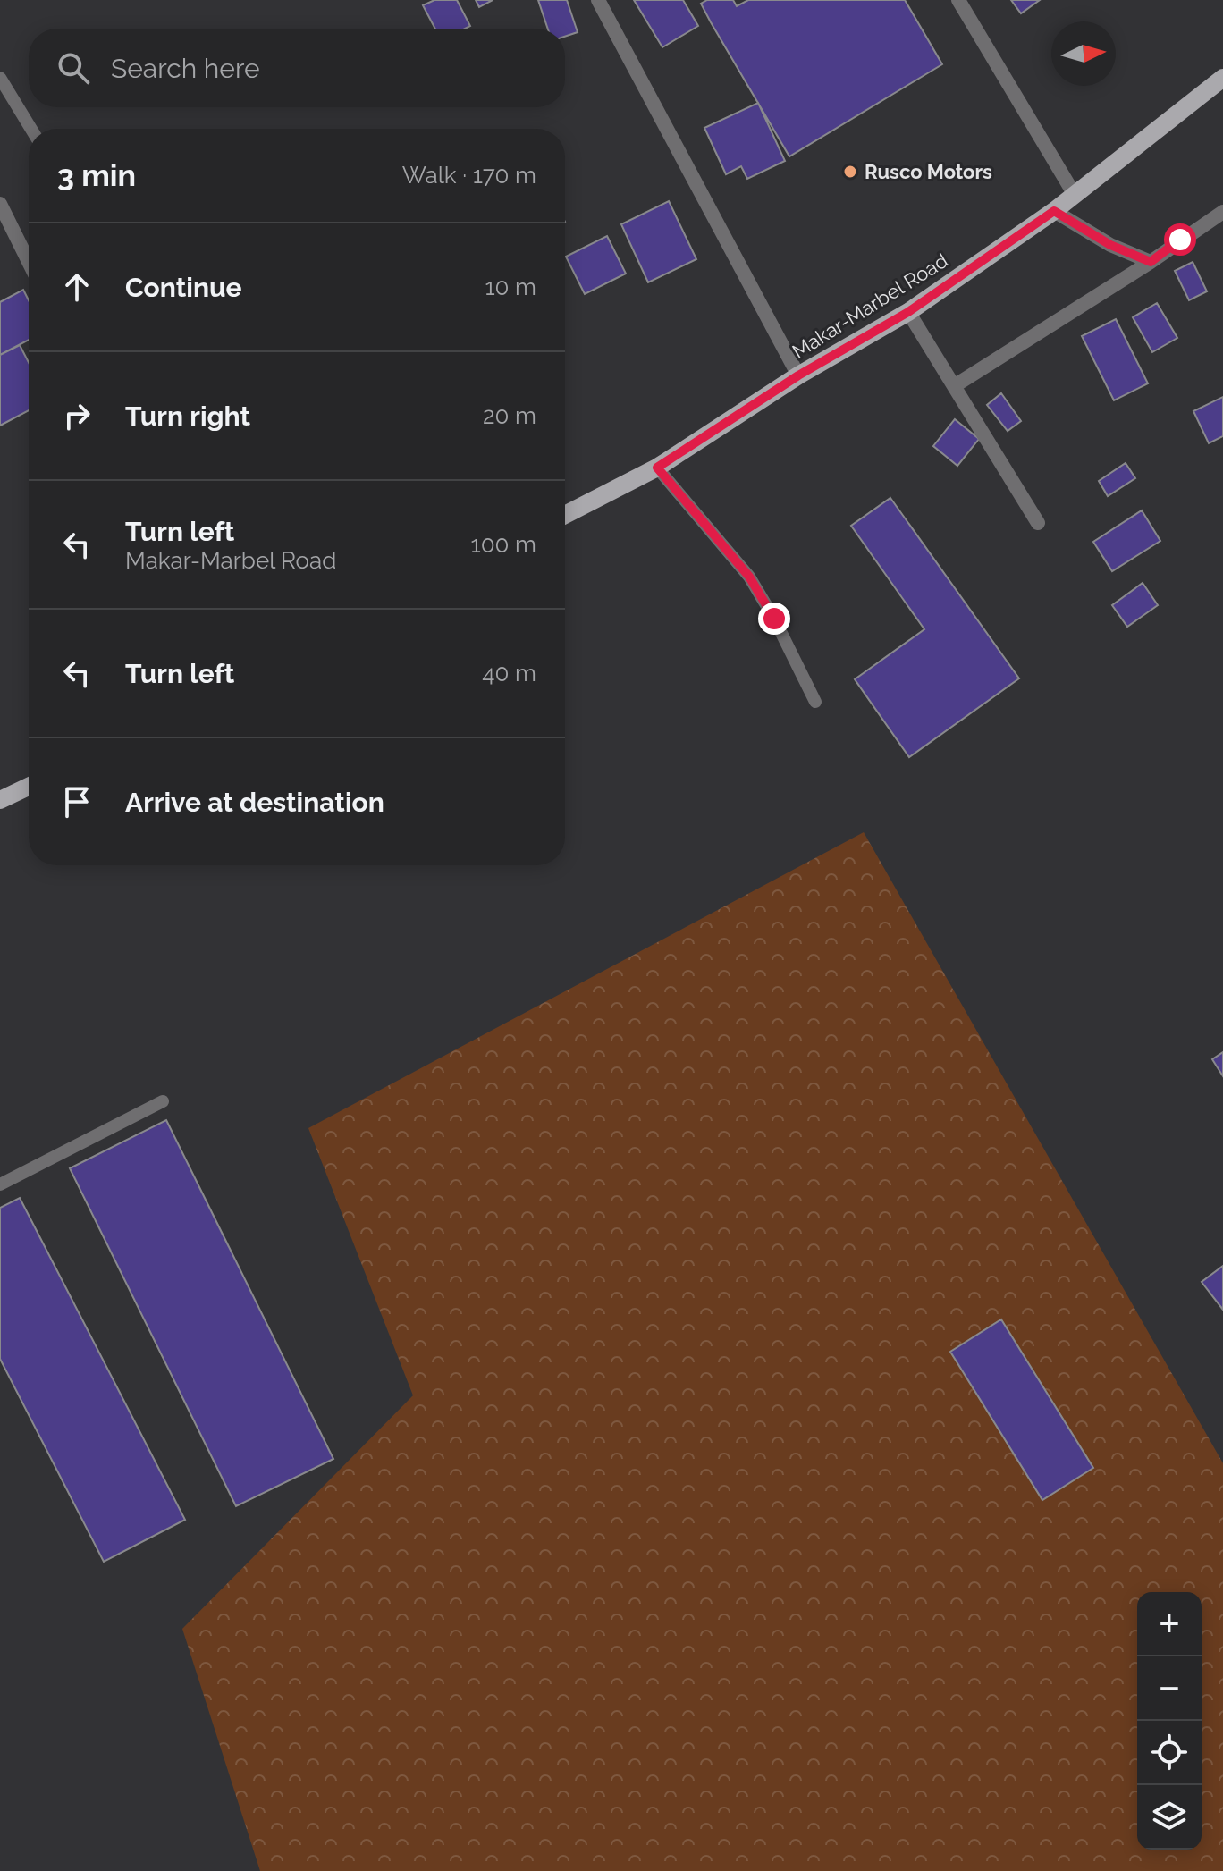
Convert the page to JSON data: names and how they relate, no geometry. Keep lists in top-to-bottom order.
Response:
{
  "streets": {
    "main road": ["Makar-Marbel Road"]
  },
  "places": ["Rusco Motors"],
  "north": "right",
  "page": {
    "search": "Search here",
    "heading": ["3 min", "Walk · 170 m"],
    "list": [
      ["Continue", "10 m"],
      ["Turn right", "20 m"],
      ["Turn left", "Makar-Marbel Road", "100 m"],
      ["Turn left", "40 m"],
      "Arrive at destination"
    ],
    "map_buttons": ["+", "−"]
  }
}
